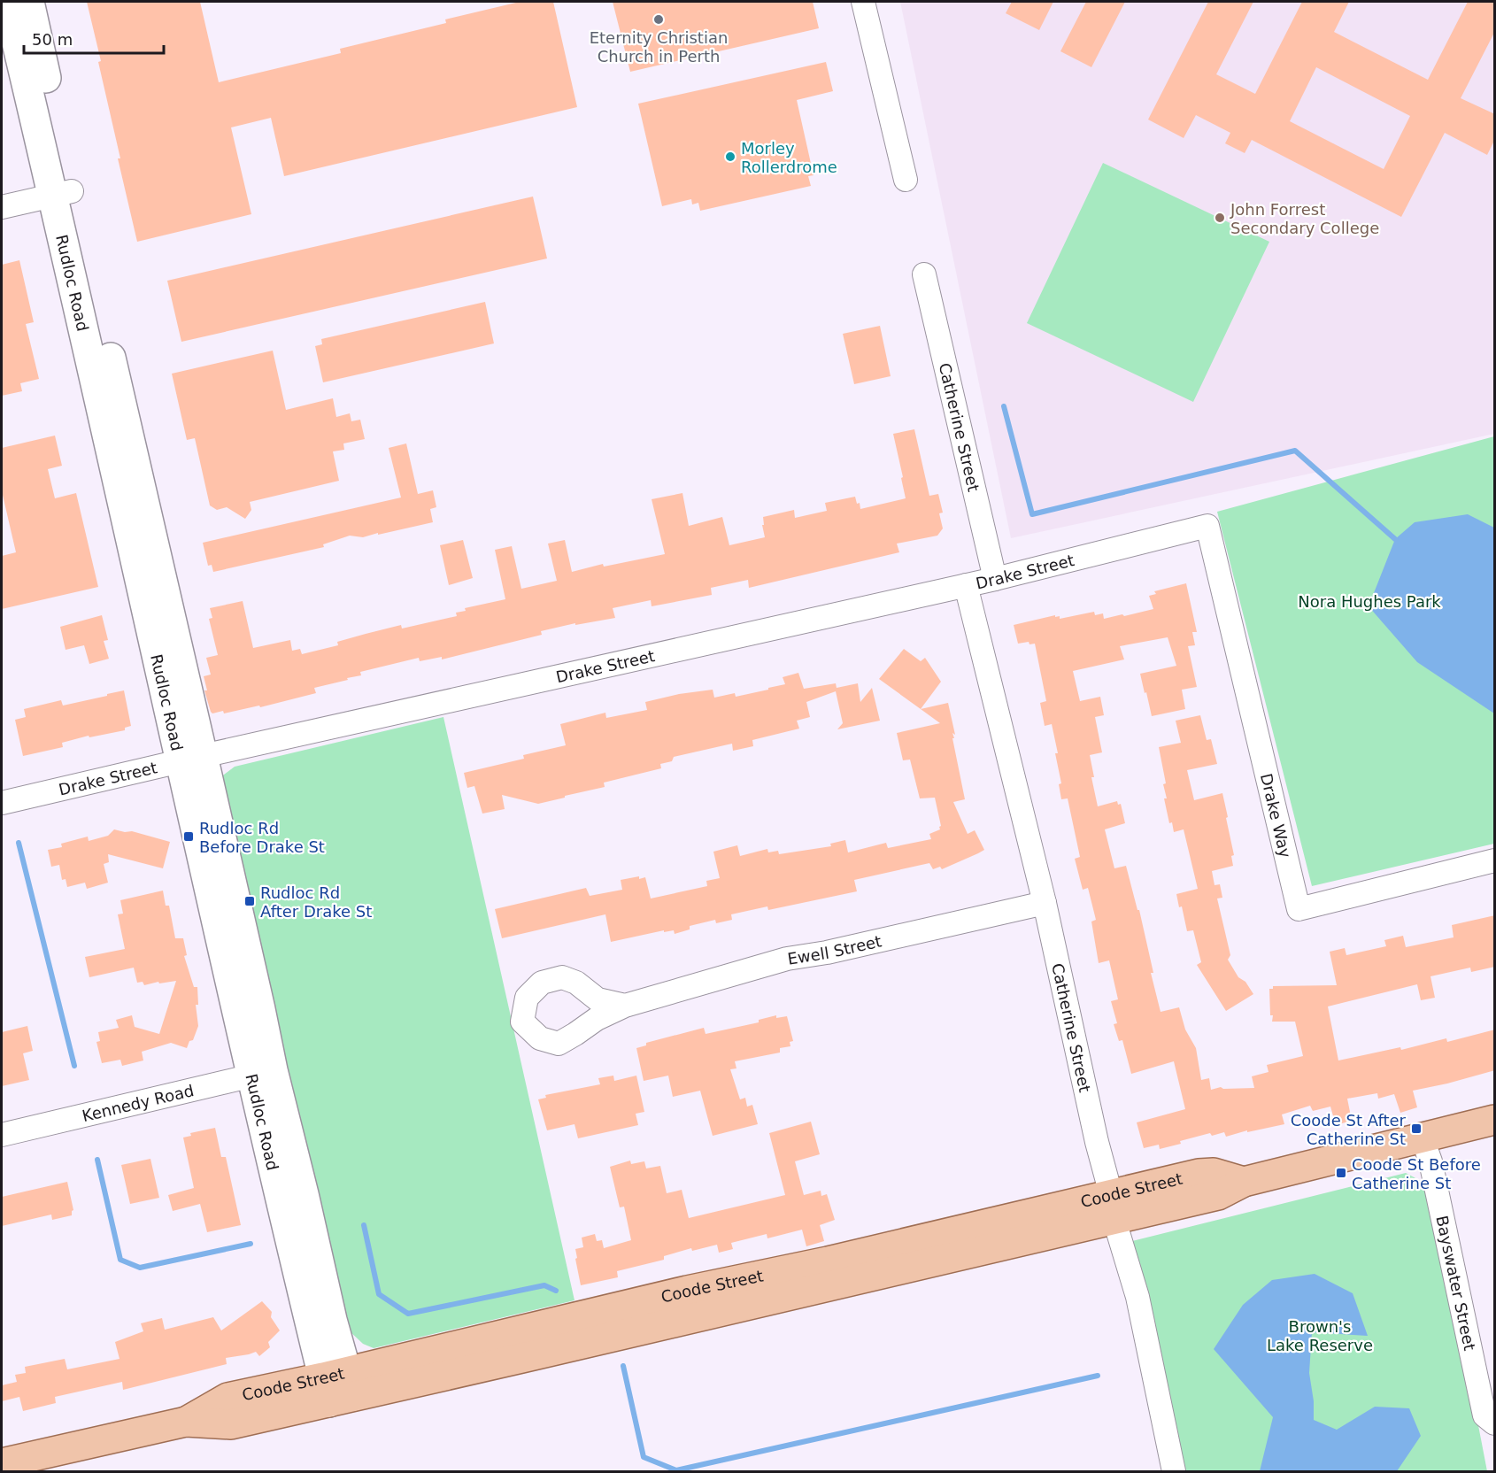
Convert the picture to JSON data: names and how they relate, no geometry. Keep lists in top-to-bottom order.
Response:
{
  "streets": {
    "main road": ["Rudloc Road", "Coode Street"],
    "street": [
      "Catherine Street",
      "Drake Street",
      "Drake Way",
      "Ewell Street",
      "Kennedy Road",
      "Bayswater Street"
    ]
  },
  "crossings": [
    ["Rudloc Road", "Drake Street"],
    ["Rudloc Road", "Kennedy Road"],
    ["Rudloc Road", "Coode Street"],
    ["Catherine Street", "Drake Street"],
    ["Catherine Street", "Ewell Street"],
    ["Catherine Street", "Coode Street"],
    ["Drake Street", "Drake Way"],
    ["Coode Street", "Bayswater Street"]
  ],
  "parks": ["Nora Hughes Park", "Brown's Lake Reserve"],
  "places": {
    "other": ["Eternity Christian Church in Perth", "Morley Rollerdrome", "John Forrest Secondary College"],
    "transit": [
      "Rudloc Rd Before Drake St",
      "Rudloc Rd After Drake St",
      "Coode St After Catherine St",
      "Coode St Before Catherine St"
    ]
  },
  "scale_bar": "50 m"
}
